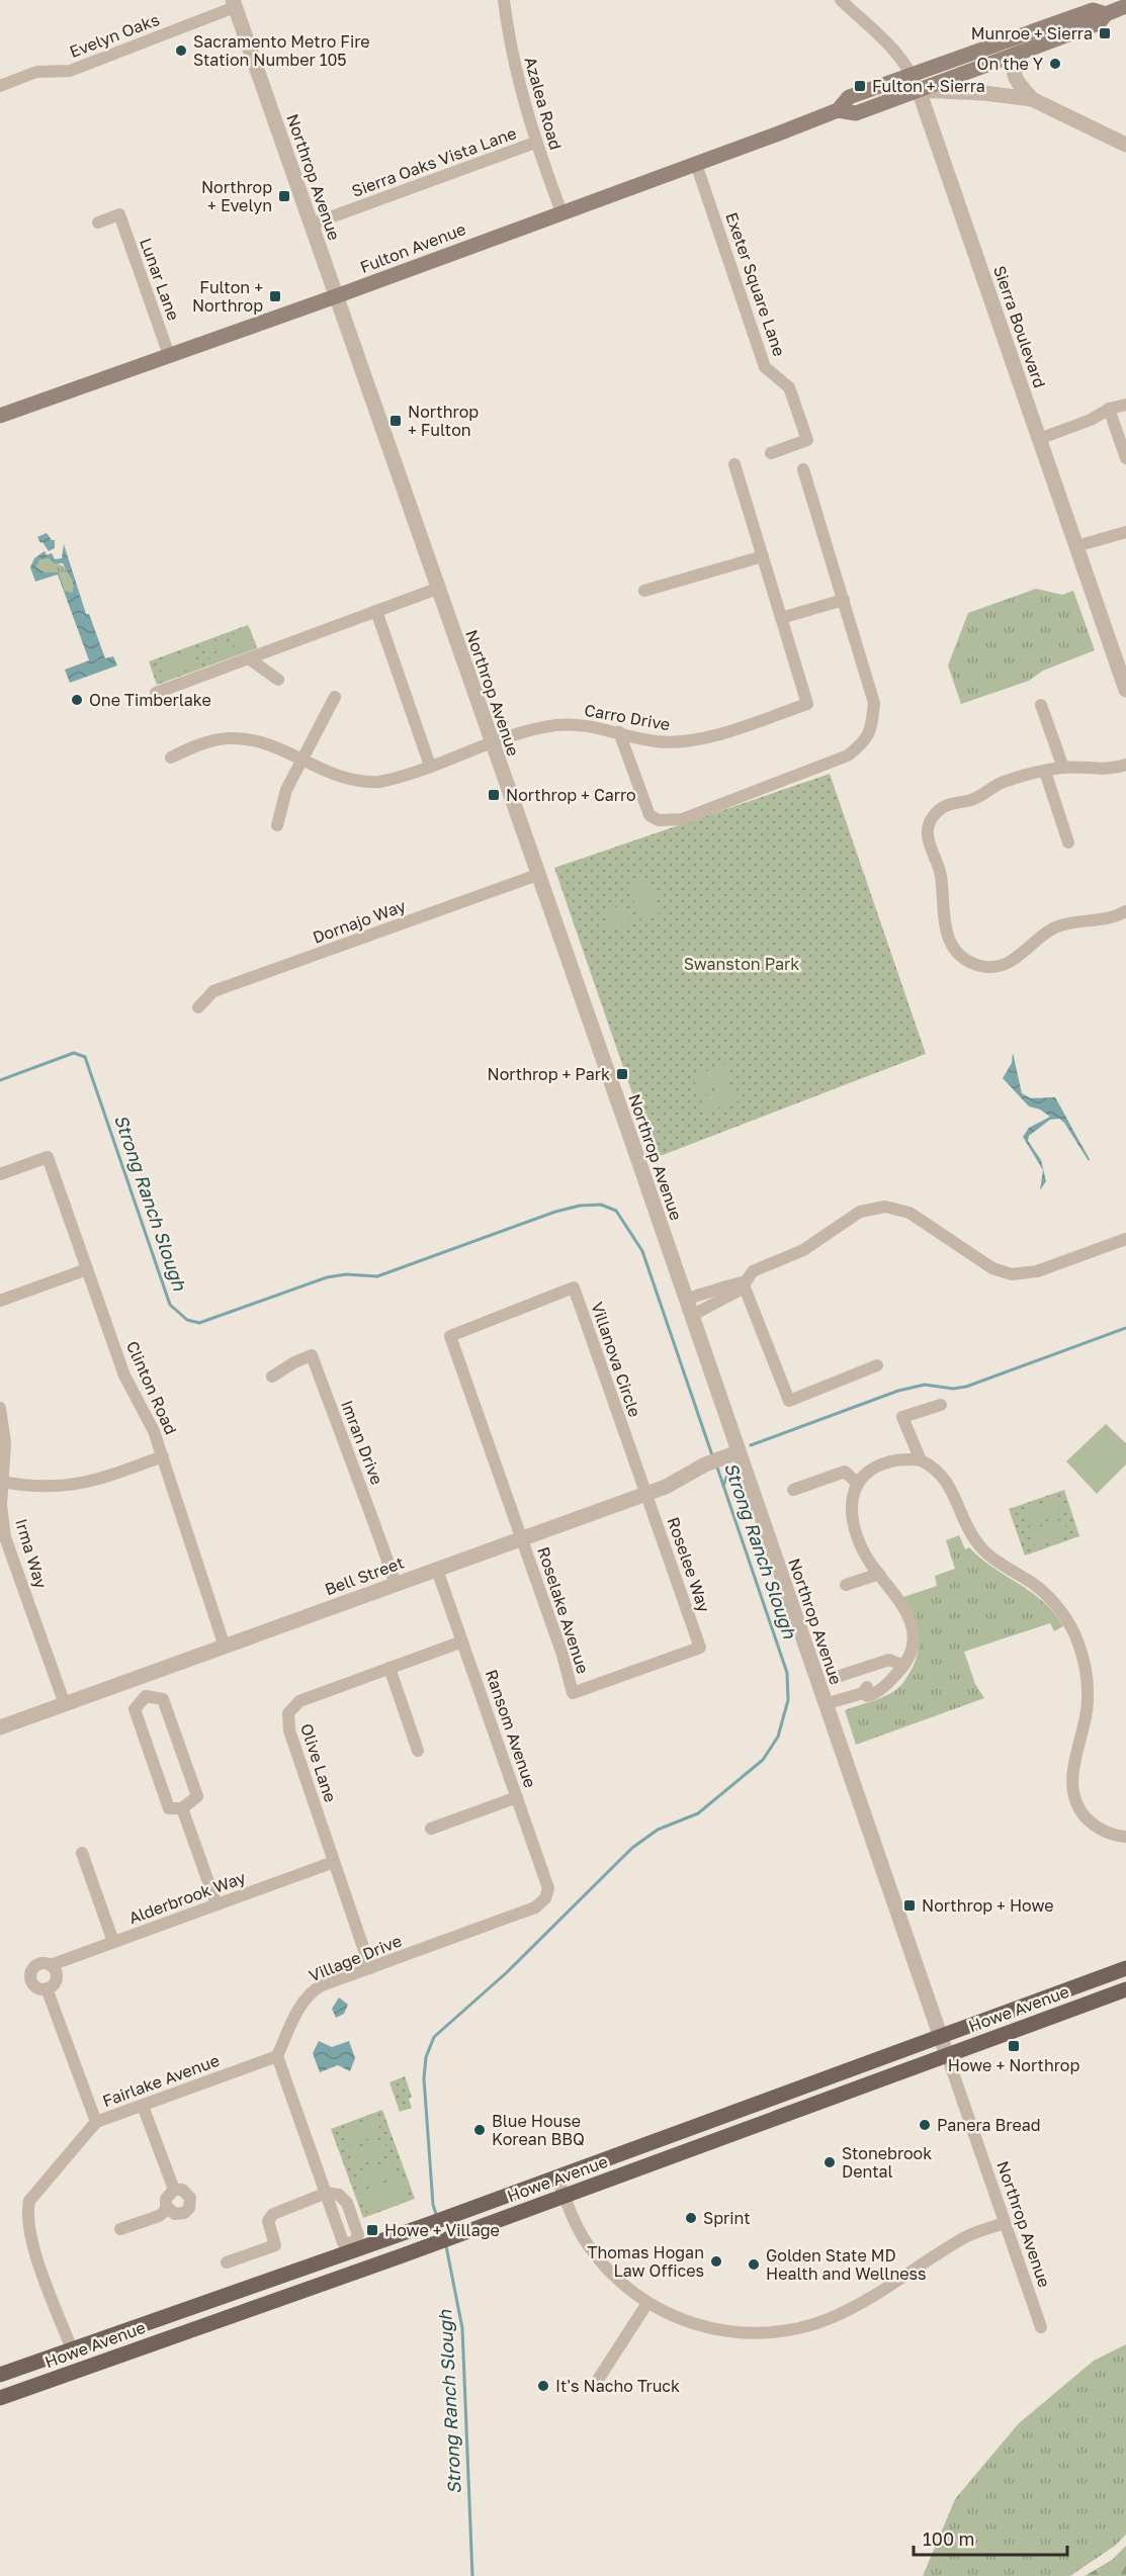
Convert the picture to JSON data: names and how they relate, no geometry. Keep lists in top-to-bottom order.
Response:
{
  "streets": {
    "main road": ["Fulton Avenue", "Howe Avenue"],
    "street": [
      "Evelyn Oaks",
      "Azalea Road",
      "Sierra Oaks Vista Lane",
      "Northrop Avenue",
      "Lunar Lane",
      "Exeter Square Lane",
      "Sierra Boulevard",
      "Carro Drive",
      "Dornajo Way",
      "Villanova Circle",
      "Clinton Road",
      "Imran Drive",
      "Irma Way",
      "Roselee Way",
      "Bell Street",
      "Roselake Avenue",
      "Ransom Avenue",
      "Olive Lane",
      "Alderbrook Way",
      "Village Drive",
      "Fairlake Avenue"
    ]
  },
  "crossings": [
    ["Evelyn Oaks", "Northrop Avenue"],
    ["Azalea Road", "Sierra Oaks Vista Lane"],
    ["Azalea Road", "Fulton Avenue"],
    ["Sierra Oaks Vista Lane", "Northrop Avenue"],
    ["Northrop Avenue", "Fulton Avenue"],
    ["Northrop Avenue", "Carro Drive"],
    ["Northrop Avenue", "Dornajo Way"],
    ["Northrop Avenue", "Bell Street"],
    ["Northrop Avenue", "Howe Avenue"],
    ["Fulton Avenue", "Lunar Lane"],
    ["Fulton Avenue", "Exeter Square Lane"],
    ["Fulton Avenue", "Sierra Boulevard"],
    ["Villanova Circle", "Roselee Way"],
    ["Villanova Circle", "Bell Street"],
    ["Villanova Circle", "Roselake Avenue"],
    ["Clinton Road", "Bell Street"],
    ["Imran Drive", "Bell Street"],
    ["Irma Way", "Bell Street"],
    ["Roselee Way", "Bell Street"],
    ["Roselee Way", "Roselake Avenue"],
    ["Bell Street", "Roselake Avenue"],
    ["Bell Street", "Ransom Avenue"],
    ["Ransom Avenue", "Olive Lane"],
    ["Ransom Avenue", "Village Drive"],
    ["Olive Lane", "Alderbrook Way"],
    ["Olive Lane", "Village Drive"],
    ["Alderbrook Way", "Fairlake Avenue"],
    ["Village Drive", "Fairlake Avenue"],
    ["Howe Avenue", "Fairlake Avenue"]
  ],
  "water": ["Strong Ranch Slough"],
  "parks": ["Swanston Park"],
  "places": {
    "transit": [
      "Munroe + Sierra",
      "Fulton + Sierra",
      "Northrop + Evelyn",
      "Fulton + Northrop",
      "Northrop + Fulton",
      "Northrop + Carro",
      "Northrop + Park",
      "Northrop + Howe",
      "Howe + Northrop",
      "Howe + Village"
    ],
    "other": [
      "Sacramento Metro Fire Station Number 105",
      "On the Y",
      "One Timberlake",
      "Panera Bread",
      "Blue House Korean BBQ",
      "Stonebrook Dental",
      "Sprint",
      "Thomas Hogan Law Offices",
      "Golden State MD Health and Wellness",
      "It's Nacho Truck"
    ]
  },
  "scale_bar": "100 m"
}
